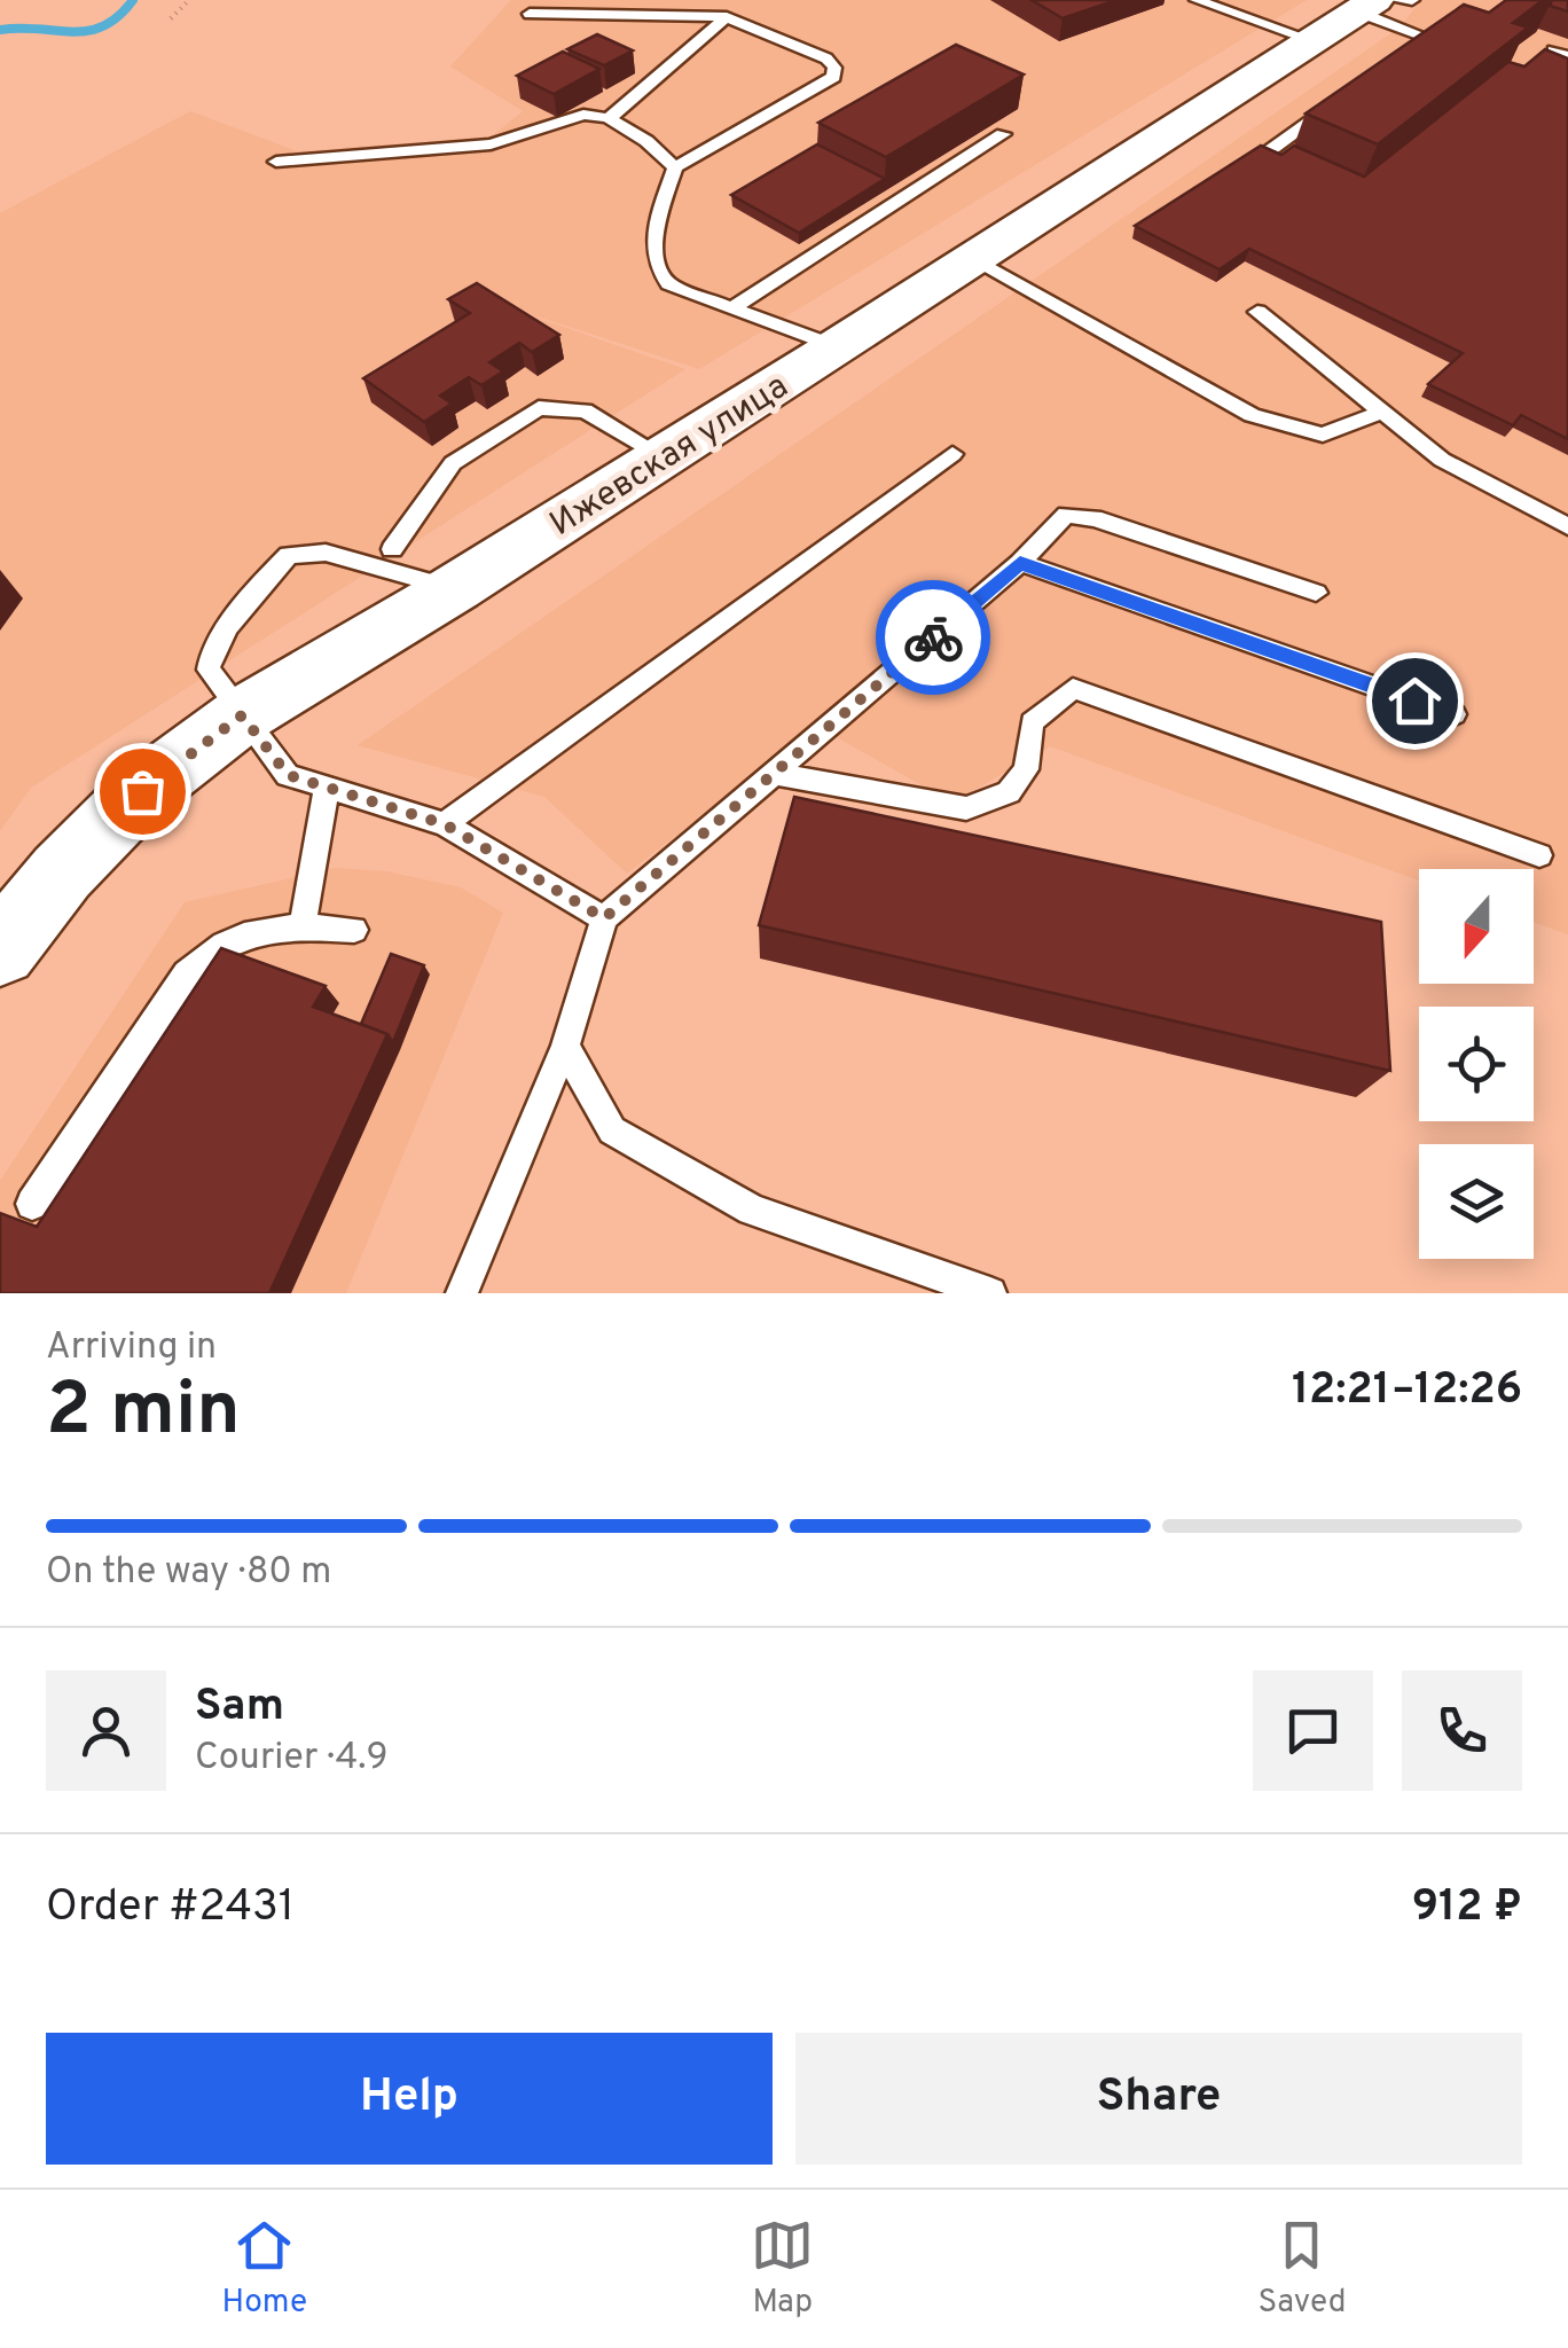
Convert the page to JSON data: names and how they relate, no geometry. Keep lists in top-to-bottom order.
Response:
{
  "streets": {
    "street": ["Ижевская улица"]
  },
  "north": "bottom",
  "page": {
    "heading": ["2 min", "Arriving in", "12:21–12:26"],
    "panel": [
      "Sam",
      "Courier · 4.9",
      "Order #2431",
      "912 ₽"
    ],
    "bar": "On the way · 80 m",
    "buttons": ["Help", "Share"],
    "tabs": ["Home", "Map", "Saved"]
  }
}
